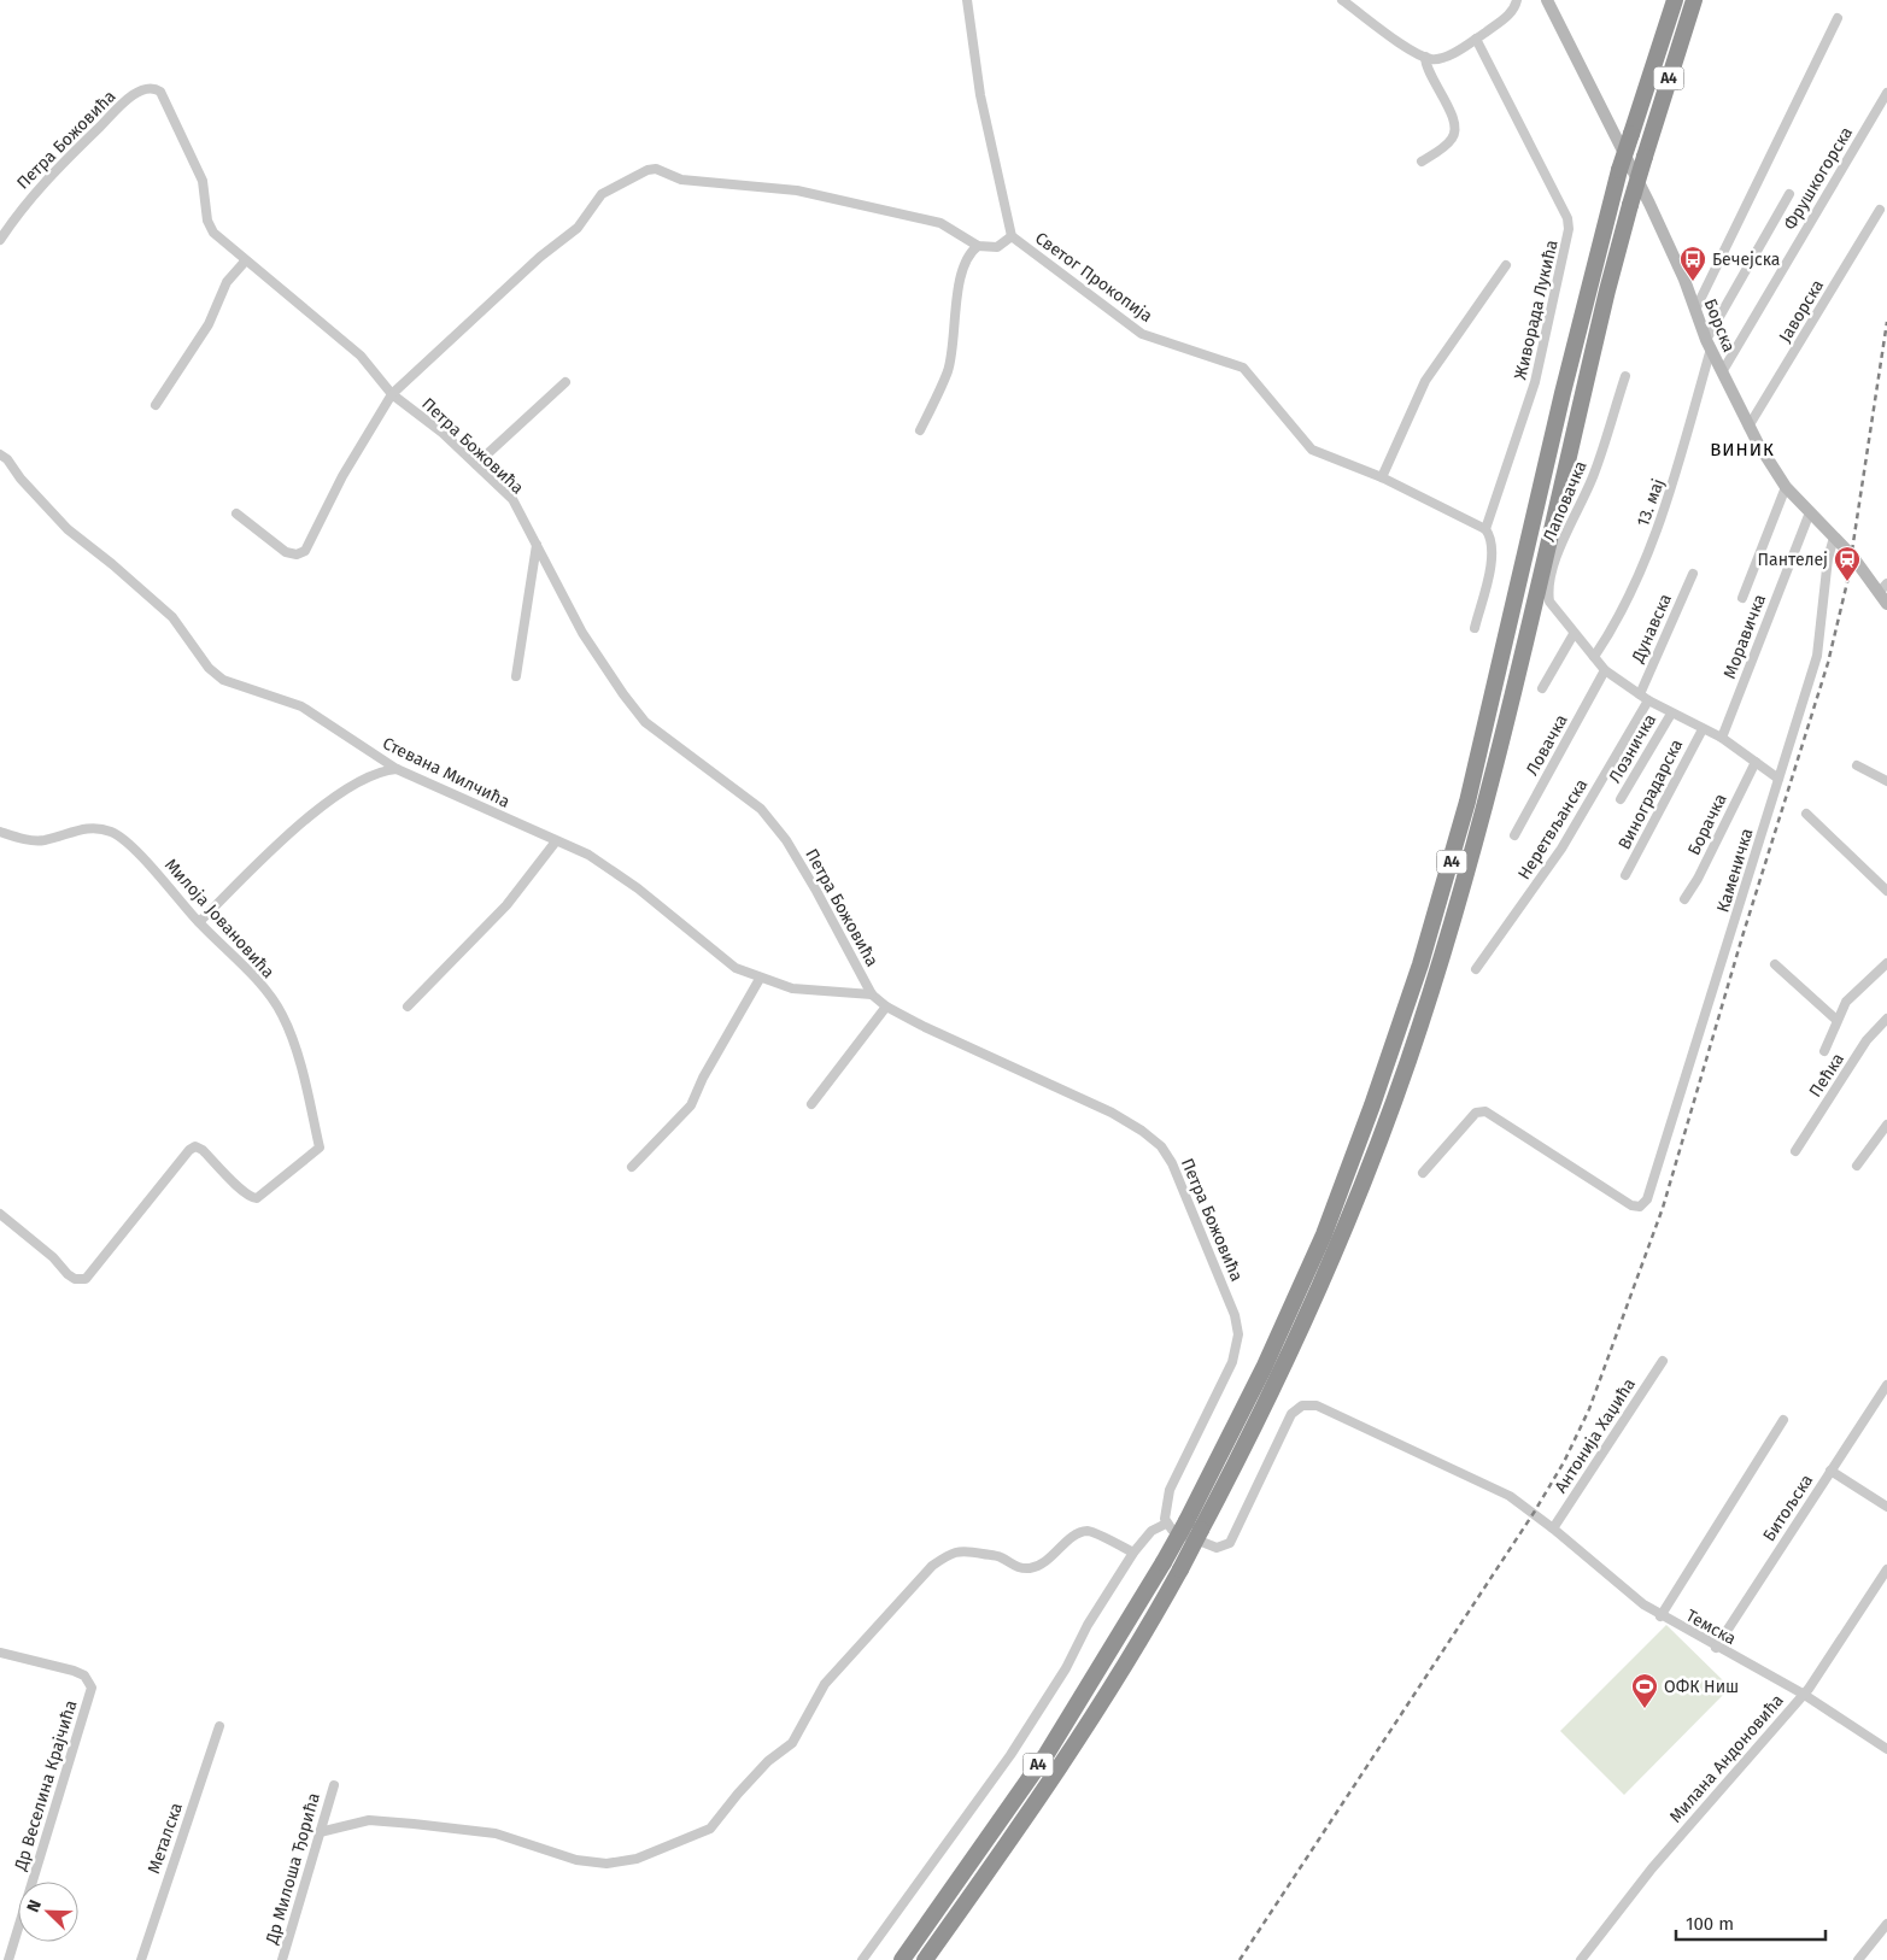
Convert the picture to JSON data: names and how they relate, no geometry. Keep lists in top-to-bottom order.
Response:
{
  "streets": {
    "highway": ["A4"],
    "street": [
      "Петра Божовића",
      "Фрушкогорска",
      "Светог Прокопија",
      "Живорада Лукића",
      "Јаворска",
      "Борска",
      "Лаповачка",
      "13. мај",
      "Дунавска",
      "Моравичка",
      "Ловачка",
      "Лозничка",
      "Стевана Милчића",
      "Виноградарска",
      "Борачка",
      "Неретвљанска",
      "Каменичка",
      "Милоја Јовановића",
      "Пећка",
      "Антонија Хаџића",
      "Битољска",
      "Темска",
      "Милана Андоновића",
      "Др Веселина Крајчића",
      "Металска",
      "Др Милоша Ђорића"
    ]
  },
  "crossings": [
    ["Петра Божовића", "Стевана Милчића"],
    ["Петра Божовића", "Темска"],
    ["Фрушкогорска", "Борска"],
    ["Светог Прокопија", "Живорада Лукића"],
    ["Јаворска", "Борска"],
    ["Борска", "13. мај"],
    ["Борска", "Моравичка"],
    ["Борска", "Каменичка"],
    ["Лаповачка", "13. мај"],
    ["Лаповачка", "Дунавска"],
    ["Лаповачка", "Моравичка"],
    ["Лаповачка", "Ловачка"],
    ["Лаповачка", "Лозничка"],
    ["Лаповачка", "Виноградарска"],
    ["Лаповачка", "Борачка"],
    ["Лаповачка", "Неретвљанска"],
    ["Лаповачка", "Каменичка"],
    ["Антонија Хаџића", "Темска"],
    ["Битољска", "Темска"],
    ["Темска", "Милана Андоновића"]
  ],
  "districts": ["ВИНИК"],
  "places": {
    "bus stop": ["Бечејска"],
    "station": ["Пантелеј"],
    "sports": ["ОФК Ниш"]
  },
  "scale_bar": "100 m",
  "north": "top left"
}
